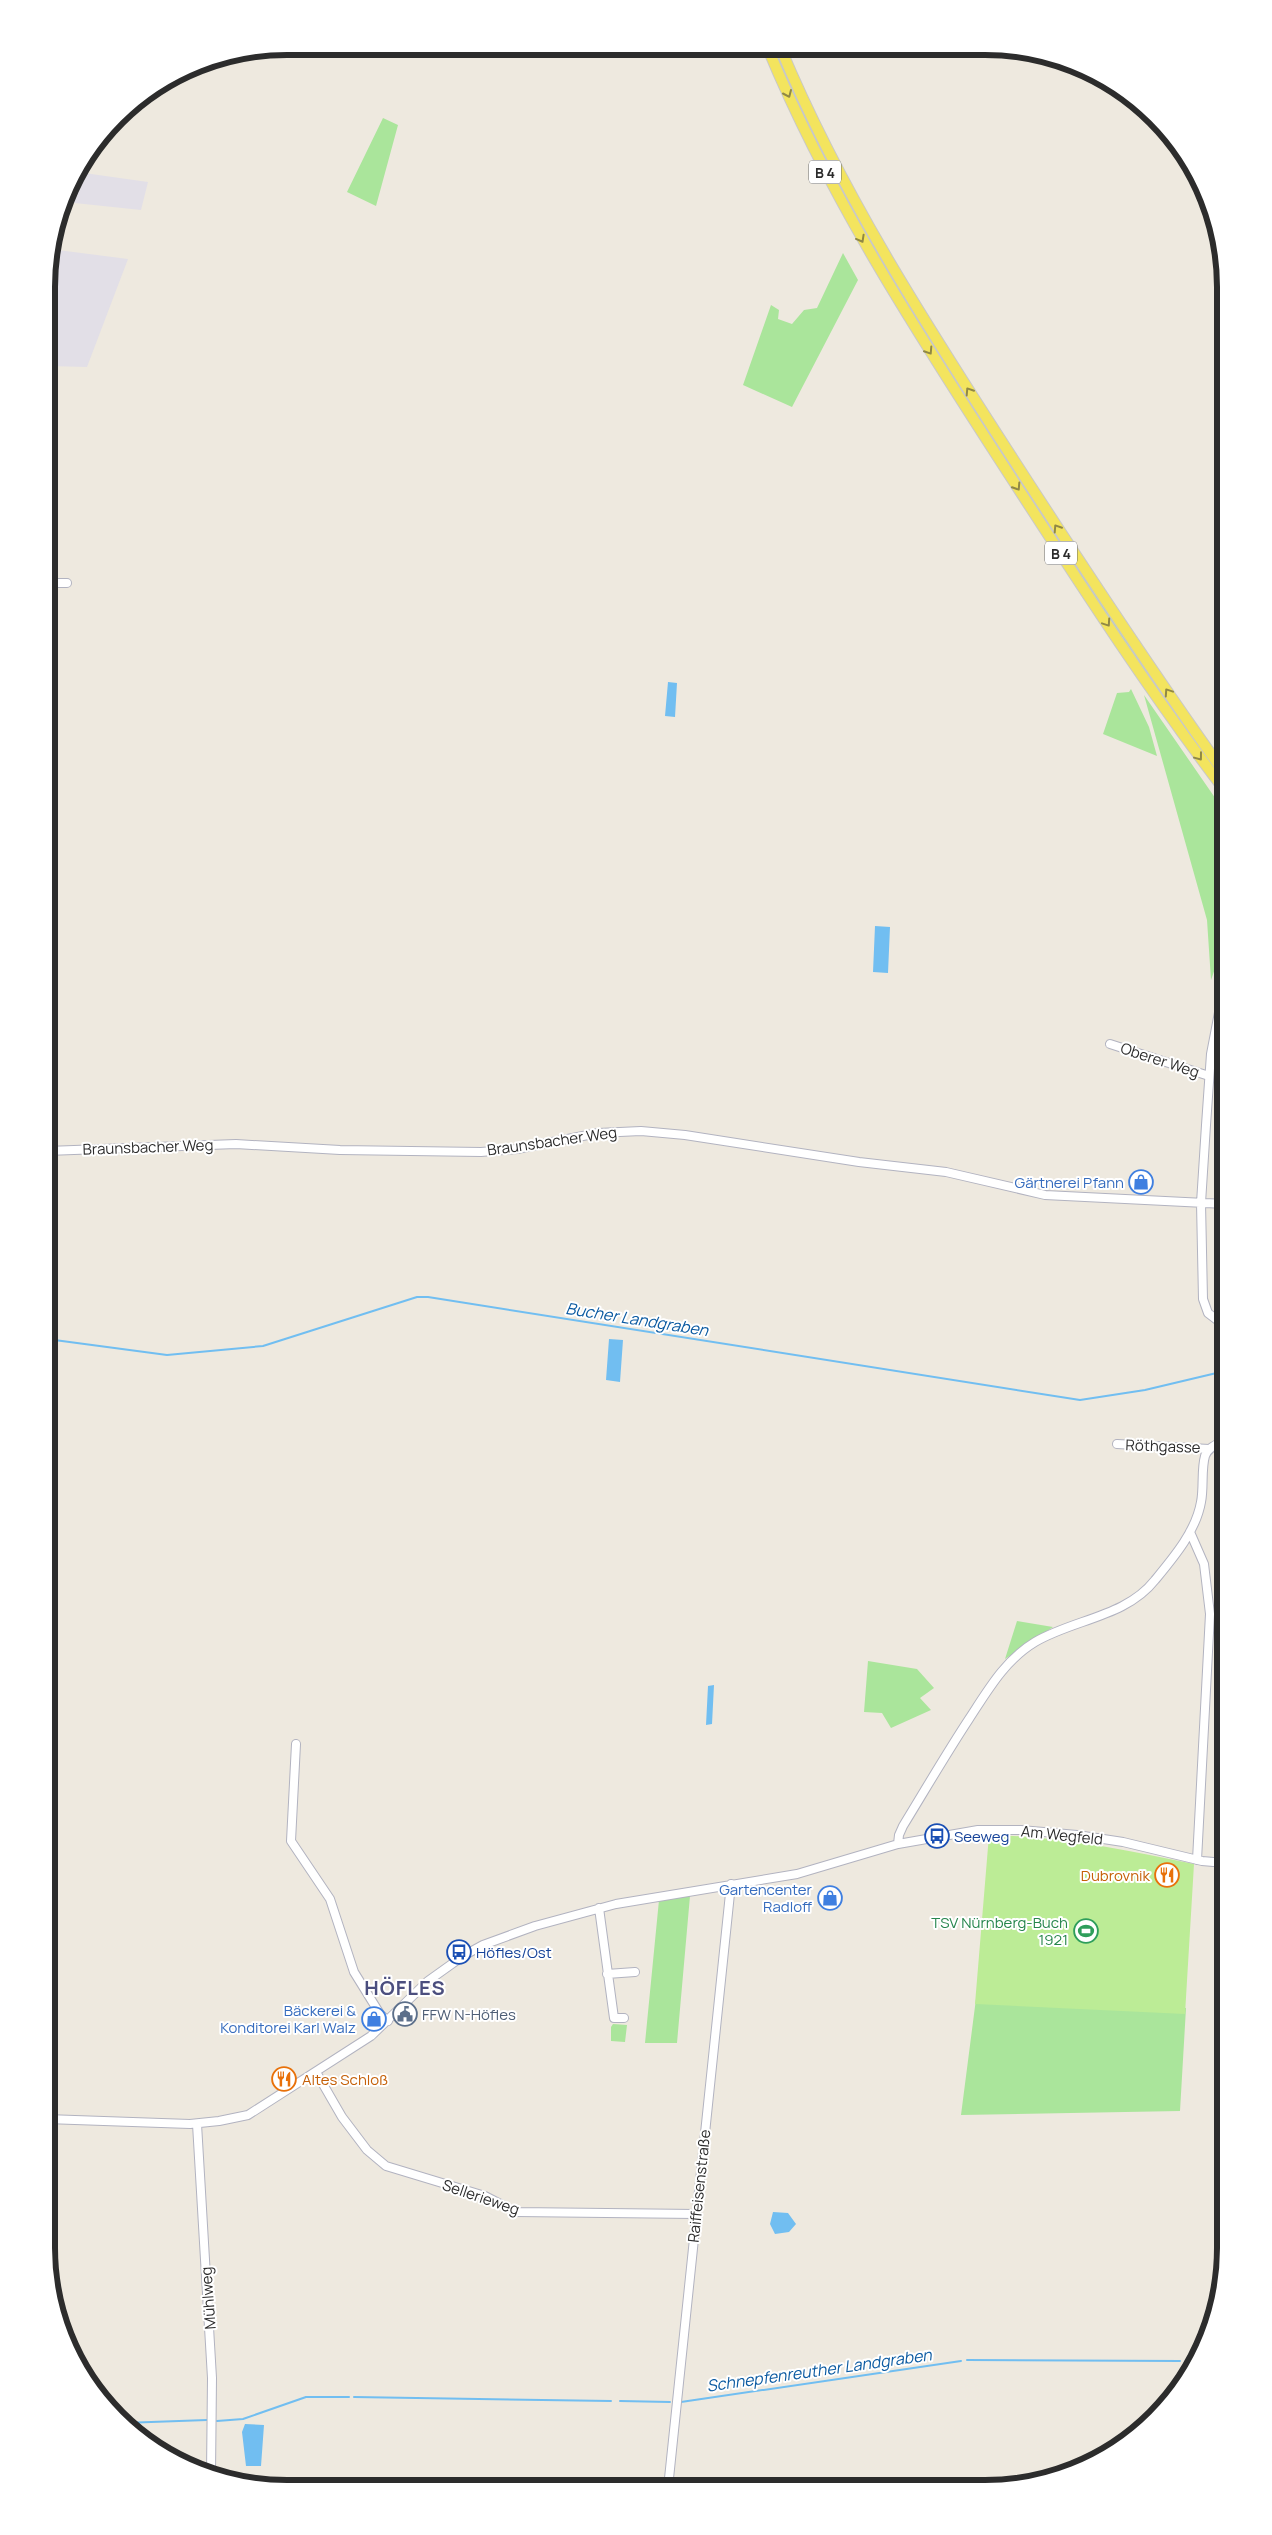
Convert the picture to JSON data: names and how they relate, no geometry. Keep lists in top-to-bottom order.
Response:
{
  "streets": {
    "main road": ["B 4"],
    "street": [
      "Oberer Weg",
      "Braunsbacher Weg",
      "Röthgasse",
      "Am Wegfeld",
      "Raiffeisenstraße",
      "Sellerieweg",
      "Mühlweg"
    ]
  },
  "crossings": [
    ["Am Wegfeld", "Raiffeisenstraße"],
    ["Am Wegfeld", "Sellerieweg"],
    ["Am Wegfeld", "Mühlweg"],
    ["Raiffeisenstraße", "Sellerieweg"]
  ],
  "districts": ["HÖFLES"],
  "water": ["Bucher Landgraben", "Schnepfenreuther Landgraben"],
  "places": {
    "shop": ["Gärtnerei Pfann", "Gartencenter Radloff", "Bäckerei & Konditorei Karl Walz"],
    "bus stop": ["Seeweg", "Höfles/Ost"],
    "restaurant": ["Dubrovnik", "Altes Schloß"],
    "sports": ["TSV Nürnberg-Buch 1921"],
    "public building": ["FFW N-Höfles"]
  }
}
